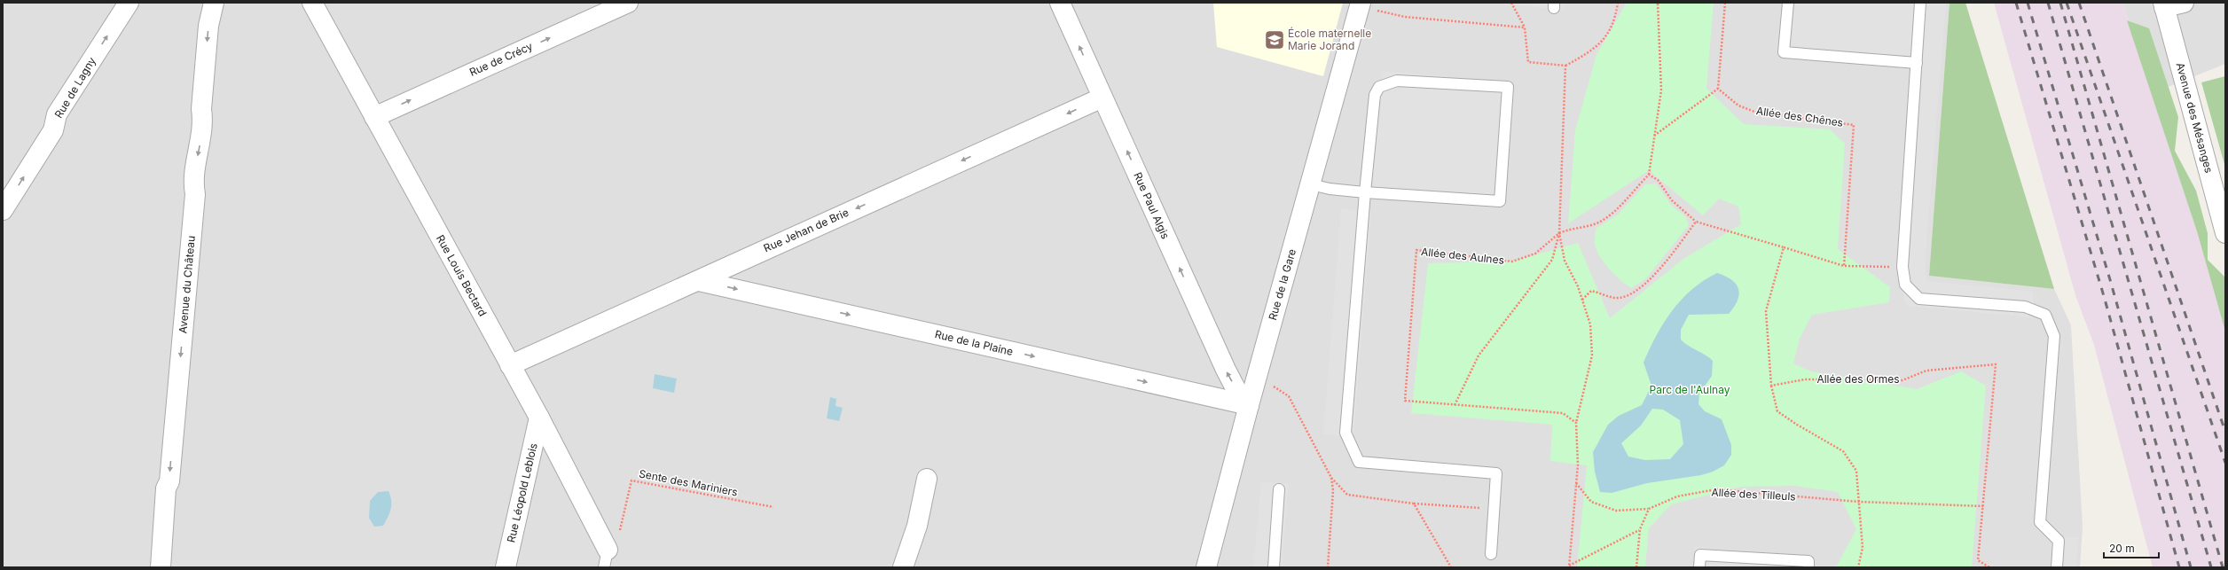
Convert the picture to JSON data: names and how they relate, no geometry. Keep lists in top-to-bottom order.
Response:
{
  "streets": {
    "street": [
      "Rue de Crécy",
      "Rue de Lagny",
      "Avenue des Mésanges",
      "Rue Paul Algis",
      "Rue Jehan de Brie",
      "Rue Louis Bectard",
      "Avenue du Château",
      "Rue de la Gare",
      "Rue de la Plaine",
      "Rue Léopold Leblois"
    ],
    "path": [
      "Allée des Chênes",
      "Allée des Aulnes",
      "Allée des Ormes",
      "Sente des Mariniers",
      "Allée des Tilleuls"
    ]
  },
  "crossings": [
    ["Rue de Crécy", "Rue Louis Bectard"],
    ["Rue Paul Algis", "Rue Jehan de Brie"],
    ["Rue Paul Algis", "Rue de la Gare"],
    ["Rue Paul Algis", "Rue de la Plaine"],
    ["Rue Jehan de Brie", "Rue Louis Bectard"],
    ["Rue Jehan de Brie", "Rue de la Plaine"],
    ["Rue Louis Bectard", "Sente des Mariniers"],
    ["Rue Louis Bectard", "Rue Léopold Leblois"],
    ["Rue de la Gare", "Rue de la Plaine"],
    ["Allée des Ormes", "Allée des Tilleuls"]
  ],
  "one_way": [
    "Rue de Crécy",
    "Rue de Lagny",
    "Rue Paul Algis",
    "Rue Jehan de Brie",
    "Avenue du Château",
    "Rue de la Plaine"
  ],
  "parks": ["Parc de l'Aulnay"],
  "places": {
    "school or university": ["École maternelle Marie Jorand"]
  },
  "scale_bar": "20 m"
}
